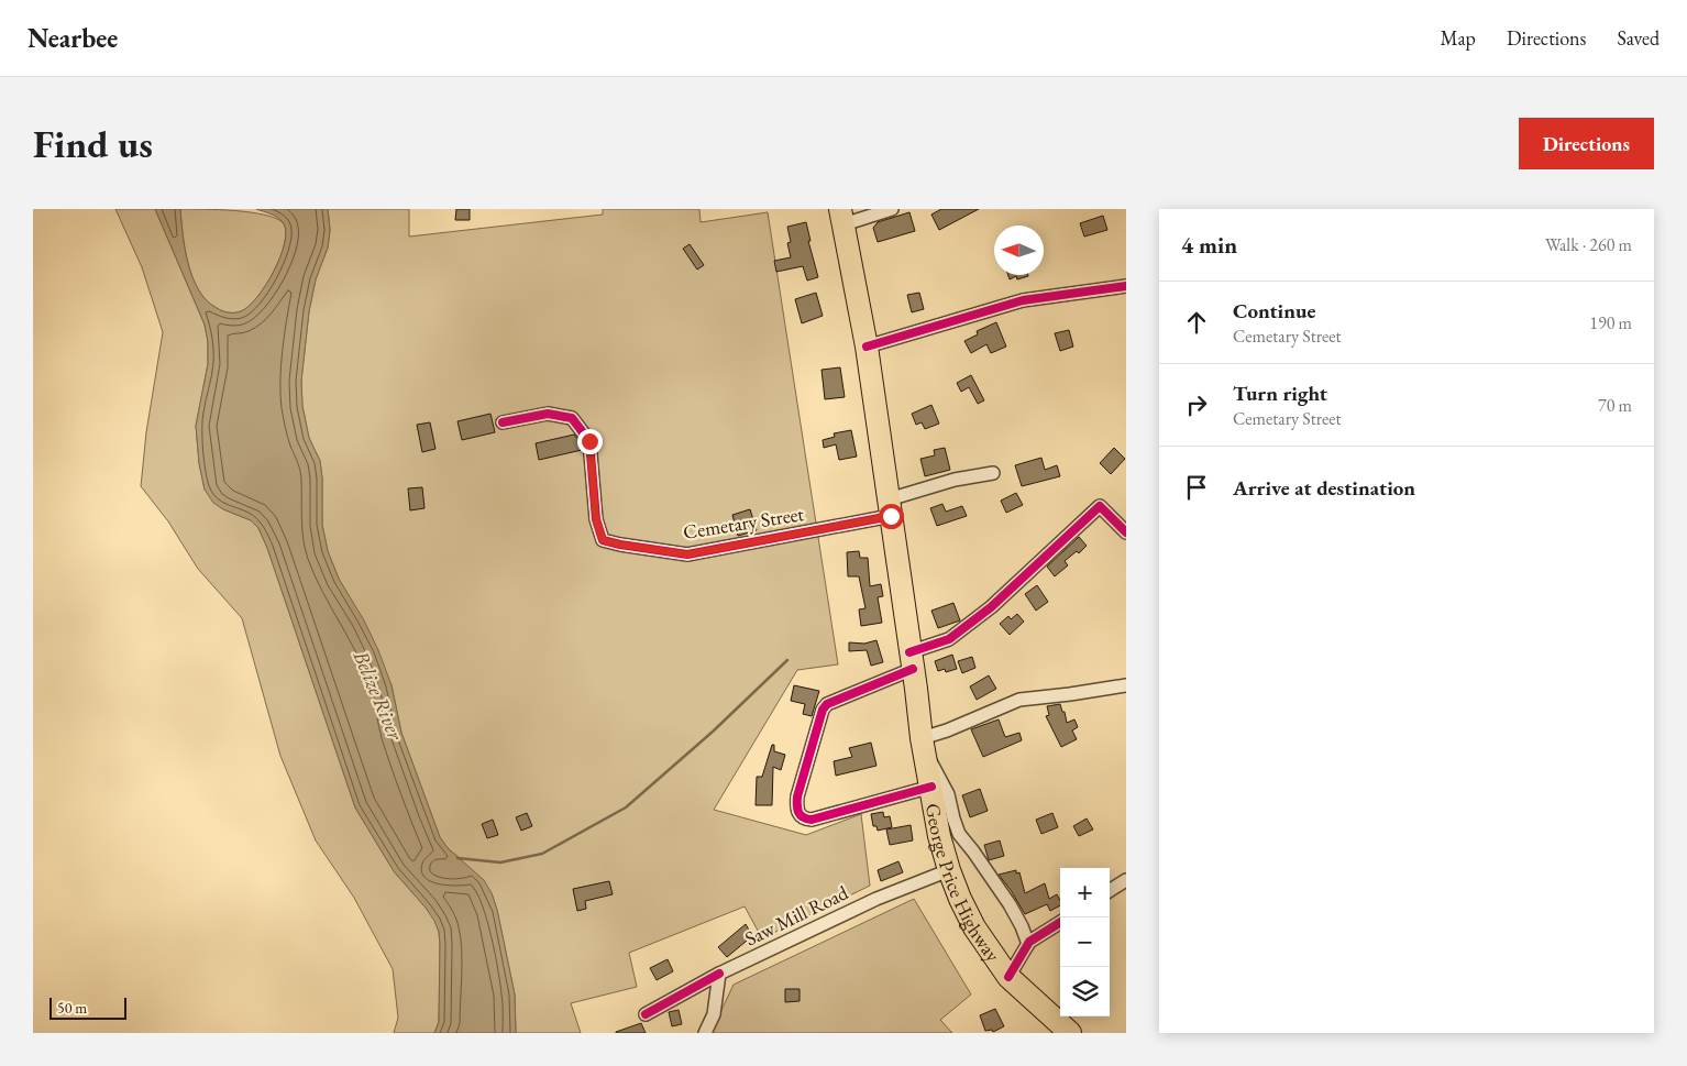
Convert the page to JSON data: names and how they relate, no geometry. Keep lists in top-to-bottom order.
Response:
{
  "streets": {
    "highway": ["George Price Highway"],
    "street": ["Cemetary Street", "Saw Mill Road"]
  },
  "crossings": [
    ["Cemetary Street", "George Price Highway"],
    ["George Price Highway", "Saw Mill Road"]
  ],
  "water": ["Belize River"],
  "scale_bar": "50 m",
  "north": "left",
  "page": {
    "header": "Nearbee",
    "nav": ["Map", "Directions", "Saved"],
    "buttons": "Directions",
    "title": "Find us",
    "heading": ["4 min", "Walk · 260 m"],
    "list": [
      ["Continue", "Cemetary Street", "190 m"],
      ["Turn right", "Cemetary Street", "70 m"],
      "Arrive at destination"
    ],
    "map_buttons": ["+", "−"],
    "scale": "50 m"
  }
}
